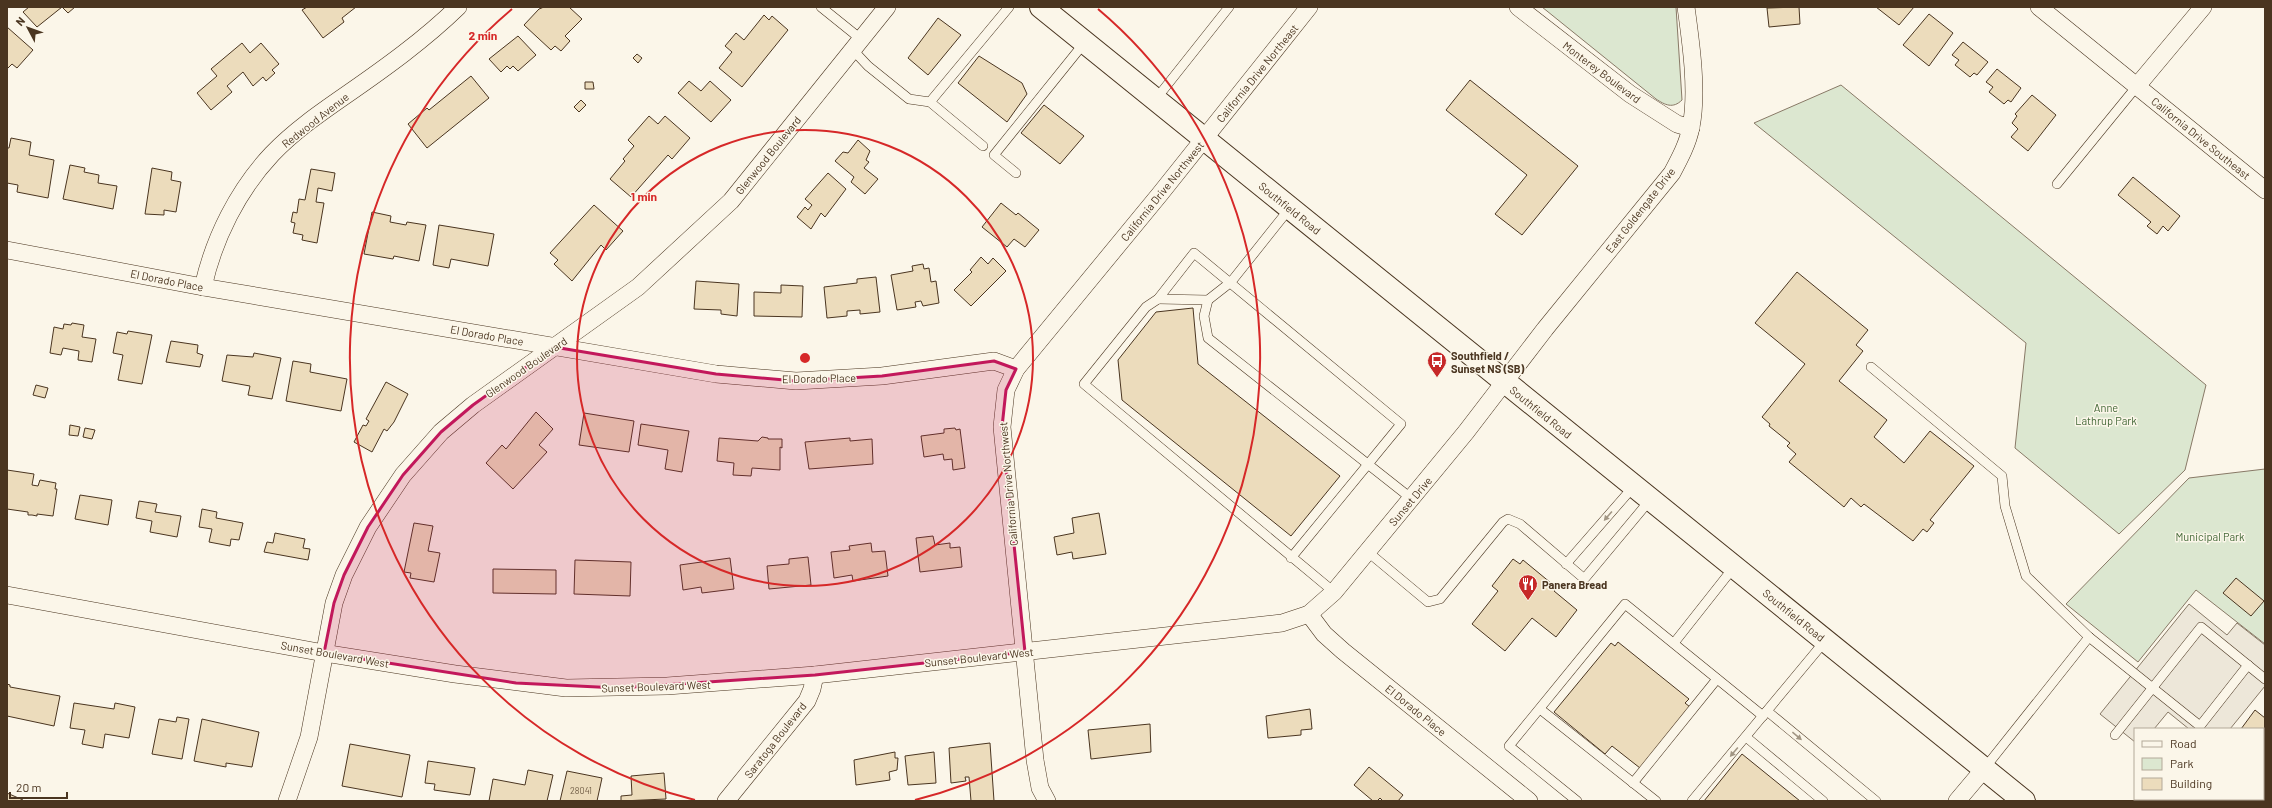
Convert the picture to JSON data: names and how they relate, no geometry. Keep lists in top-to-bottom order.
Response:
{
  "streets": {
    "main road": ["Southfield Road"],
    "street": [
      "Monterey Boulevard",
      "California Drive Northeast",
      "Redwood Avenue",
      "California Drive Southeast",
      "Glenwood Boulevard",
      "California Drive Northwest",
      "East Goldengate Drive",
      "El Dorado Place",
      "Sunset Drive",
      "Sunset Boulevard West",
      "Saratoga Boulevard"
    ]
  },
  "crossings": [
    ["Monterey Boulevard", "East Goldengate Drive"],
    ["California Drive Northeast", "California Drive Northwest"],
    ["California Drive Northeast", "Southfield Road"],
    ["Redwood Avenue", "El Dorado Place"],
    ["Glenwood Boulevard", "El Dorado Place"],
    ["Glenwood Boulevard", "Sunset Boulevard West"],
    ["California Drive Northwest", "Southfield Road"],
    ["California Drive Northwest", "El Dorado Place"],
    ["California Drive Northwest", "Sunset Boulevard West"],
    ["Southfield Road", "East Goldengate Drive"],
    ["Southfield Road", "Sunset Drive"],
    ["East Goldengate Drive", "Sunset Drive"],
    ["El Dorado Place", "Sunset Drive"],
    ["El Dorado Place", "Sunset Boulevard West"],
    ["Sunset Drive", "Sunset Boulevard West"],
    ["Sunset Boulevard West", "Saratoga Boulevard"]
  ],
  "parks": ["Anne Lathrup Park", "Municipal Park"],
  "places": {
    "bus stop": ["Southfield / Sunset NS (SB)"],
    "restaurant": ["Panera Bread"]
  },
  "house_numbers": ["28041"],
  "legend": ["Road", "Park", "Building"],
  "scale_bar": "20 m",
  "north": "top left",
  "rings": ["2 min", "1 min"]
}
